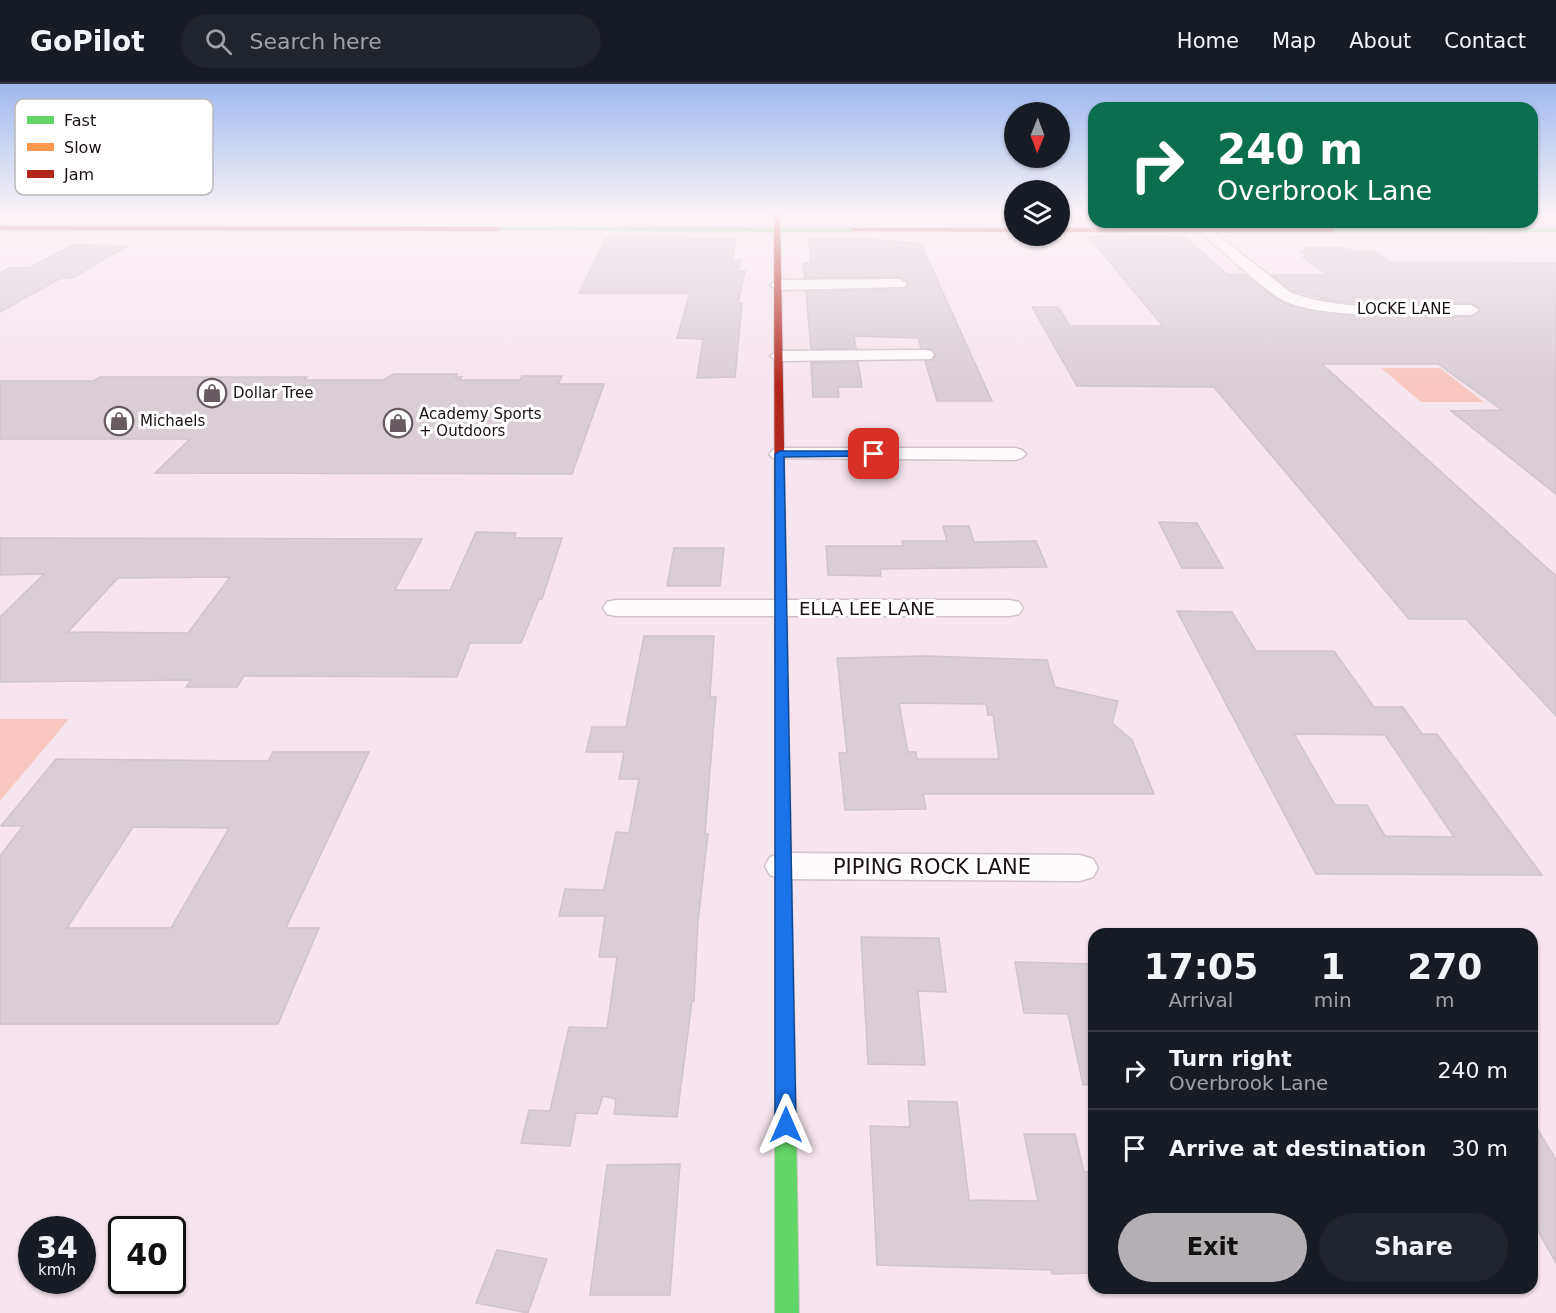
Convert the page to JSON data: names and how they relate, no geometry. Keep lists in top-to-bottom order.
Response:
{
  "streets": {
    "street": ["LOCKE LANE", "ELLA LEE LANE", "PIPING ROCK LANE"]
  },
  "places": {
    "shop": ["Dollar Tree", "Michaels", "Academy Sports + Outdoors"]
  },
  "legend": ["Fast", "Slow", "Jam"],
  "north": "bottom",
  "page": {
    "header": "GoPilot",
    "search": "Search here",
    "nav": [
      "Home",
      "Map",
      "About",
      "Contact"
    ],
    "turn": ["240 m", "Overbrook Lane"],
    "eta": [
      "17:05",
      "Arrival",
      "1",
      "min",
      "270",
      "m"
    ],
    "list": [
      {
        "name": "Turn right",
        "note": "Overbrook Lane",
        "value": "240 m"
      },
      {
        "name": "Arrive at destination",
        "value": "30 m"
      }
    ],
    "buttons": ["Exit", "Share"],
    "speed": "34 km/h",
    "limit": "40"
  }
}
